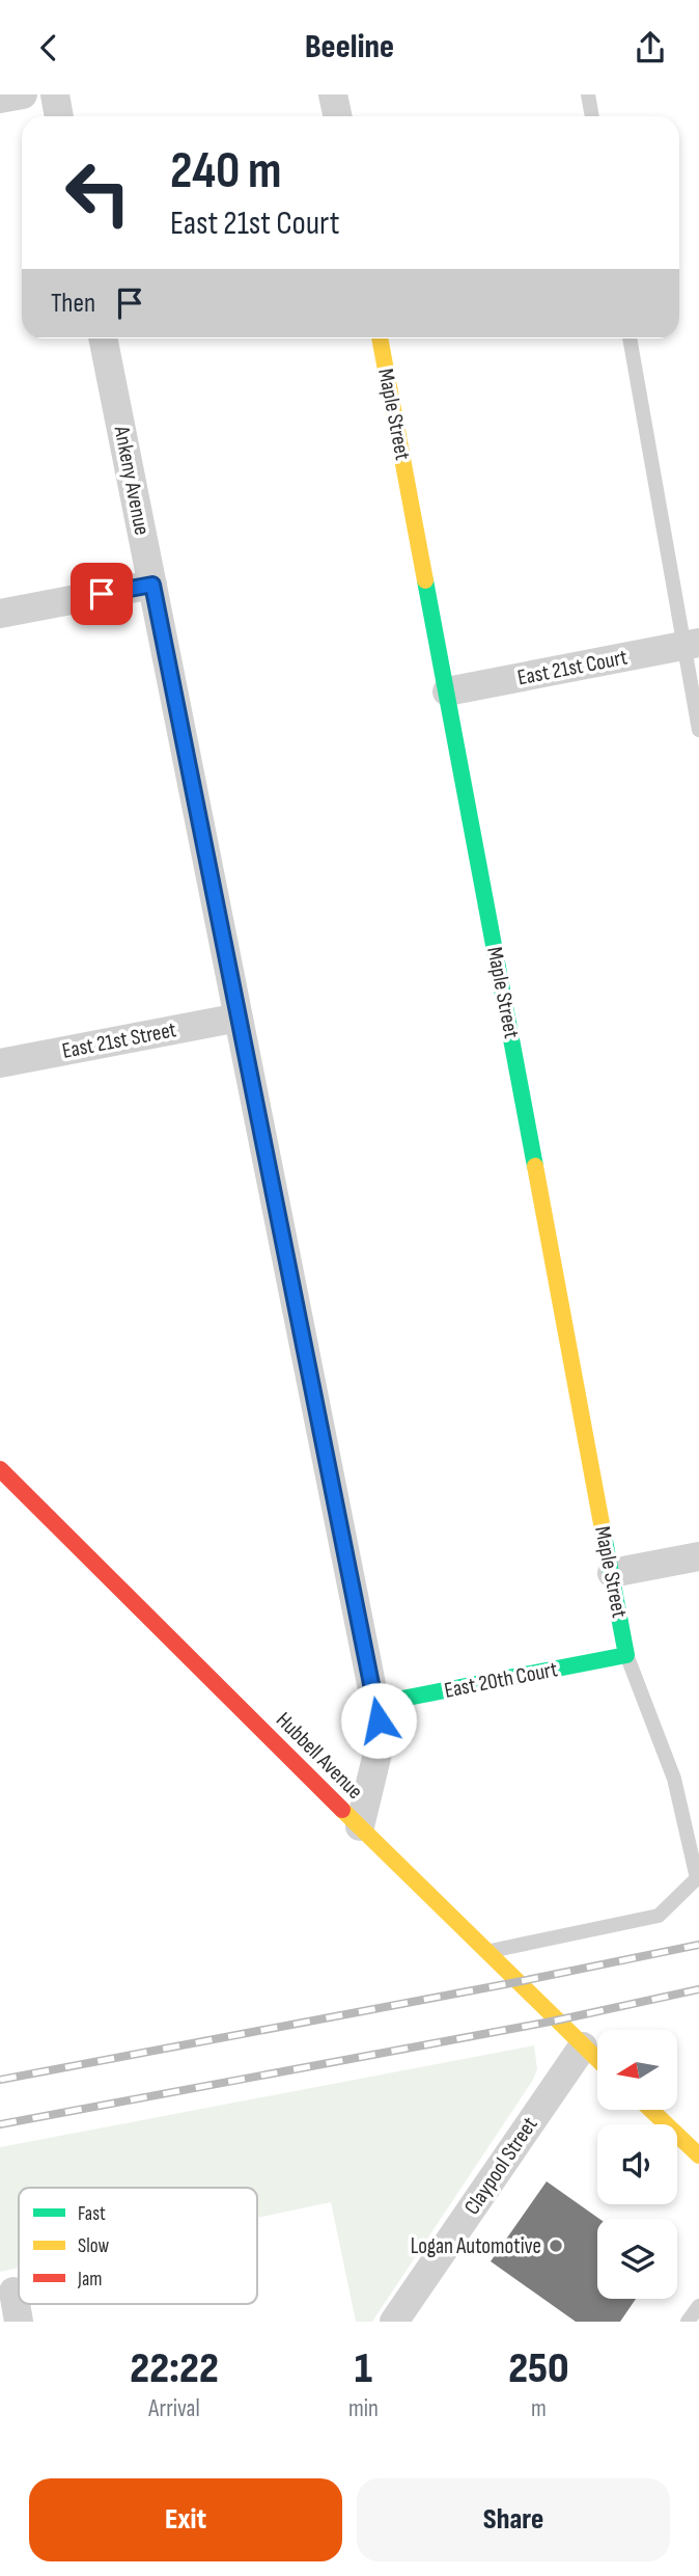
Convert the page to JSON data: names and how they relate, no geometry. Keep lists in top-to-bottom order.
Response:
{
  "streets": {
    "street": [
      "Maple Street",
      "Ankeny Avenue",
      "East 21st Court",
      "East 21st Street",
      "East 20th Court",
      "Hubbell Avenue",
      "Claypool Street"
    ]
  },
  "crossings": [
    ["Maple Street", "East 21st Court"],
    ["Maple Street", "East 20th Court"],
    ["Ankeny Avenue", "East 21st Street"],
    ["Ankeny Avenue", "East 20th Court"],
    ["Ankeny Avenue", "Hubbell Avenue"],
    ["Hubbell Avenue", "Claypool Street"]
  ],
  "places": ["Logan Automotive"],
  "legend": ["Fast", "Slow", "Jam"],
  "north": "left",
  "page": {
    "header": "Beeline",
    "turn": ["240 m", "East 21st Court"],
    "then": "Then",
    "eta": [
      "22:22",
      "Arrival",
      "1",
      "min",
      "250",
      "m"
    ],
    "buttons": ["Exit", "Share"]
  }
}
